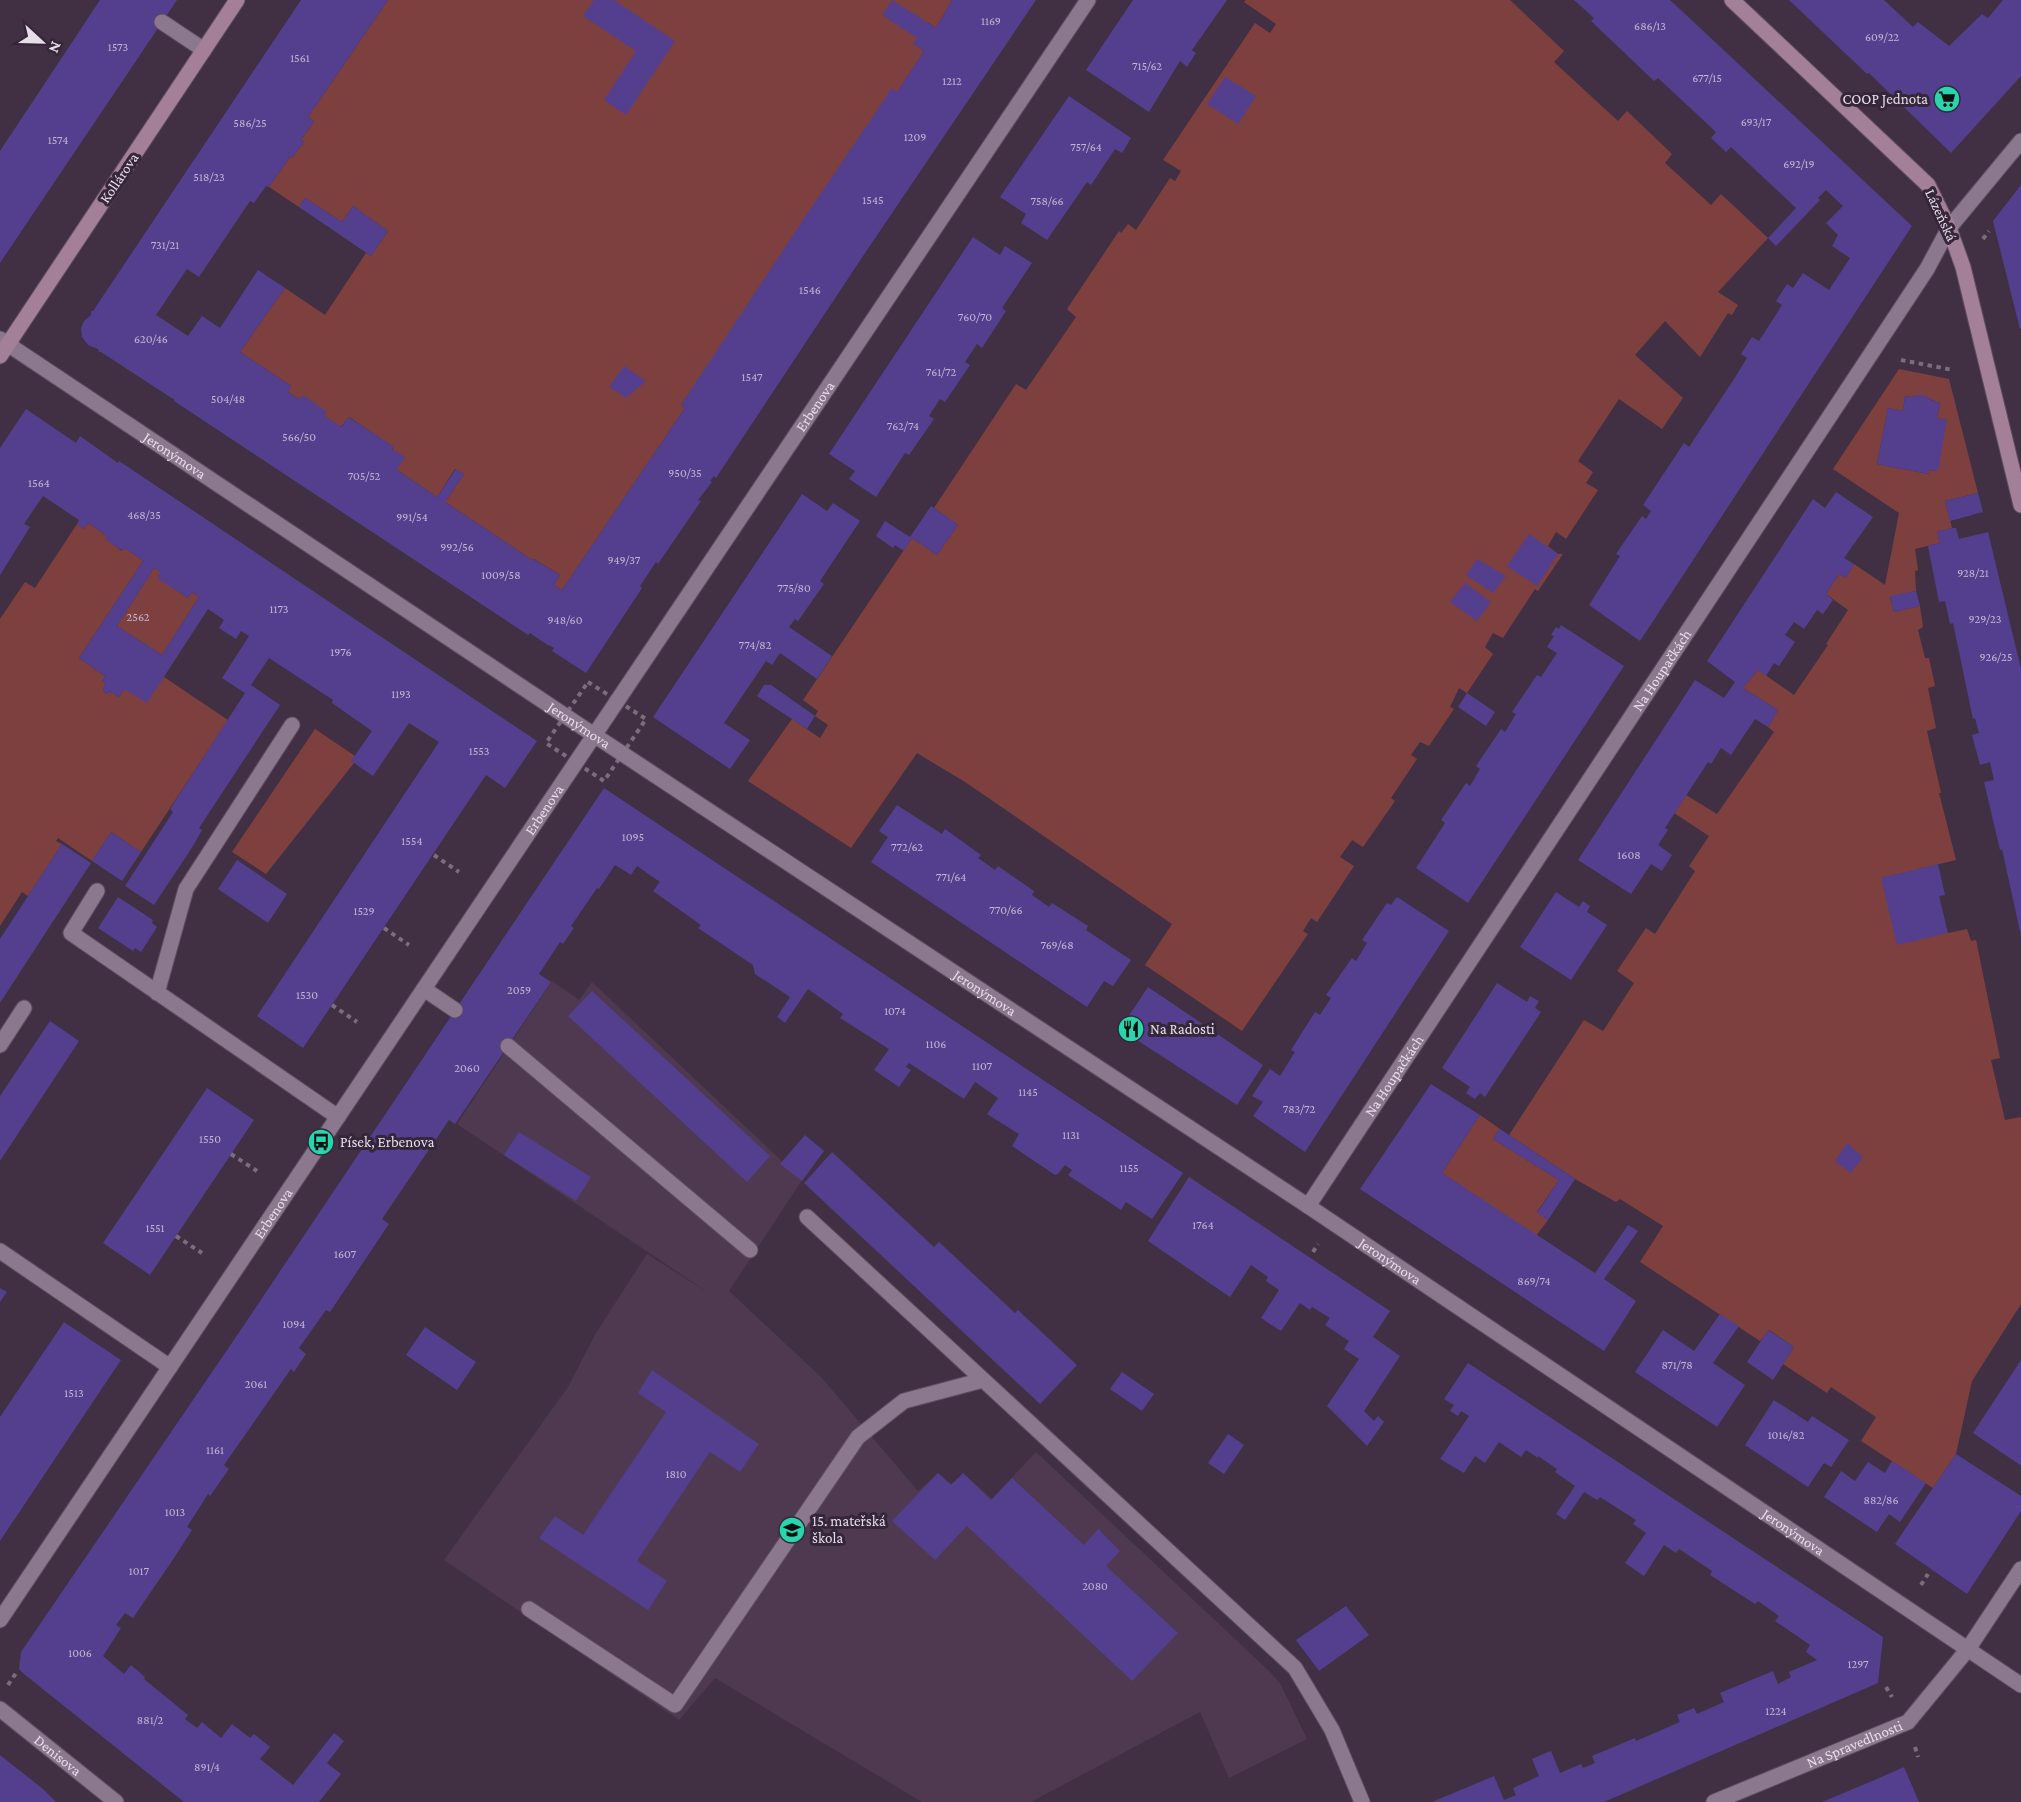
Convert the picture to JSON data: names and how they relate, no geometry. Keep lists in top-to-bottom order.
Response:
{
  "streets": {
    "street": [
      "Kollárova",
      "Lázeňská",
      "Erbenova",
      "Jeronýmova",
      "Na Houpačkách",
      "Na Spravedlnosti",
      "Denisova"
    ]
  },
  "crossings": [
    ["Kollárova", "Jeronýmova"],
    ["Lázeňská", "Na Houpačkách"],
    ["Erbenova", "Jeronýmova"],
    ["Jeronýmova", "Na Houpačkách"],
    ["Jeronýmova", "Na Spravedlnosti"]
  ],
  "places": {
    "supermarket": ["COOP Jednota"],
    "restaurant": ["Na Radosti"],
    "bus stop": ["Písek, Erbenova"],
    "school or university": ["15. mateřská škola"]
  },
  "house_numbers": [
    "1169",
    "686/13",
    "609/22",
    "1573",
    "1561",
    "715/62",
    "677/15",
    "1212",
    "693/17",
    "586/25",
    "1209",
    "1574",
    "757/64",
    "692/19",
    "518/23",
    "1545",
    "758/66",
    "731/21",
    "1546",
    "760/70",
    "620/46",
    "761/72",
    "1547",
    "504/48",
    "762/74",
    "566/50",
    "950/35",
    "705/52",
    "1564",
    "468/35",
    "991/54",
    "992/56",
    "949/37",
    "928/21",
    "1009/58",
    "775/80",
    "1173",
    "2562",
    "929/23",
    "948/60",
    "774/82",
    "1976",
    "926/25",
    "1193",
    "1553",
    "1095",
    "1554",
    "772/62",
    "1608",
    "771/64",
    "770/66",
    "1529",
    "769/68",
    "2059",
    "1530",
    "1074",
    "1106",
    "1107",
    "2060",
    "1145",
    "783/72",
    "1131",
    "1550",
    "1155",
    "1764",
    "1551",
    "1607",
    "869/74",
    "1094",
    "871/78",
    "2061",
    "1513",
    "1016/82",
    "1161",
    "1810",
    "882/86",
    "1013",
    "1017",
    "2080",
    "1006",
    "1297",
    "1224",
    "881/2",
    "891/4"
  ],
  "north": "right"
}
